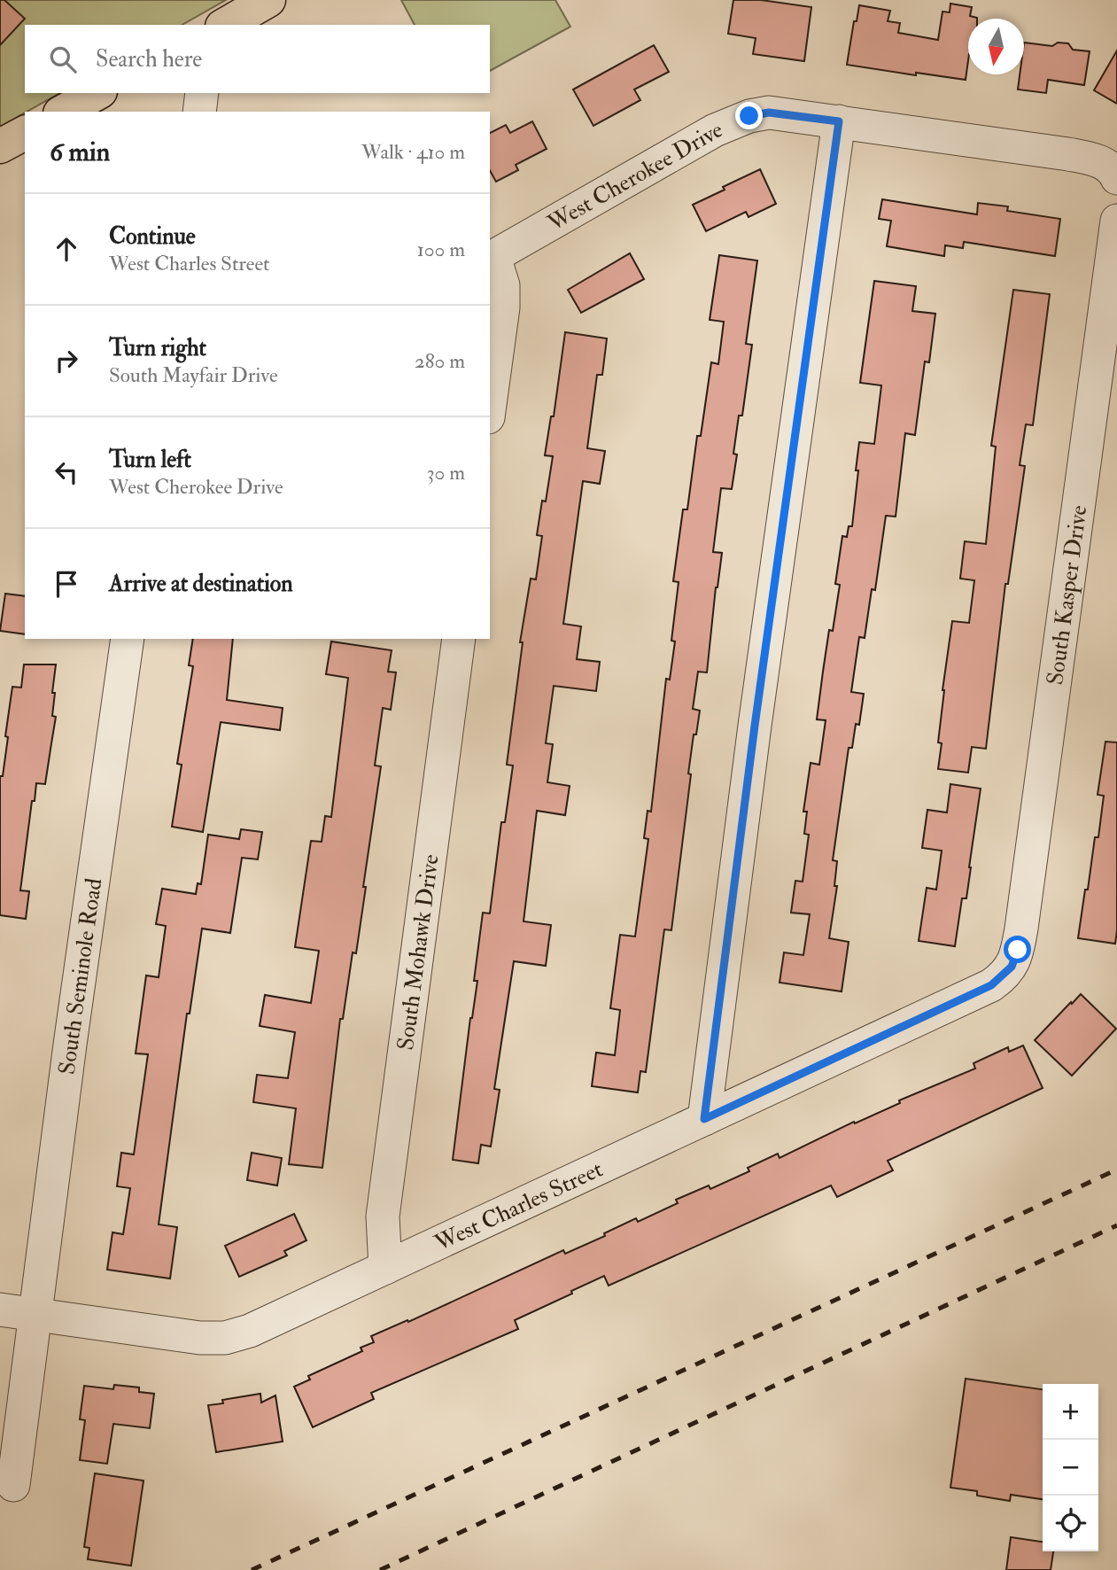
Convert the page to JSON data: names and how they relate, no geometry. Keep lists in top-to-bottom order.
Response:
{
  "streets": {
    "street": [
      "West Cherokee Drive",
      "South Kasper Drive",
      "South Mohawk Drive",
      "South Seminole Road",
      "West Charles Street"
    ]
  },
  "crossings": [
    ["South Kasper Drive", "West Charles Street"],
    ["South Mohawk Drive", "West Charles Street"],
    ["South Seminole Road", "West Charles Street"]
  ],
  "north": "bottom",
  "page": {
    "search": "Search here",
    "heading": ["6 min", "Walk · 410 m"],
    "list": [
      ["Continue", "West Charles Street", "100 m"],
      ["Turn right", "South Mayfair Drive", "280 m"],
      ["Turn left", "West Cherokee Drive", "30 m"],
      "Arrive at destination"
    ],
    "map_buttons": ["+", "−"]
  }
}
